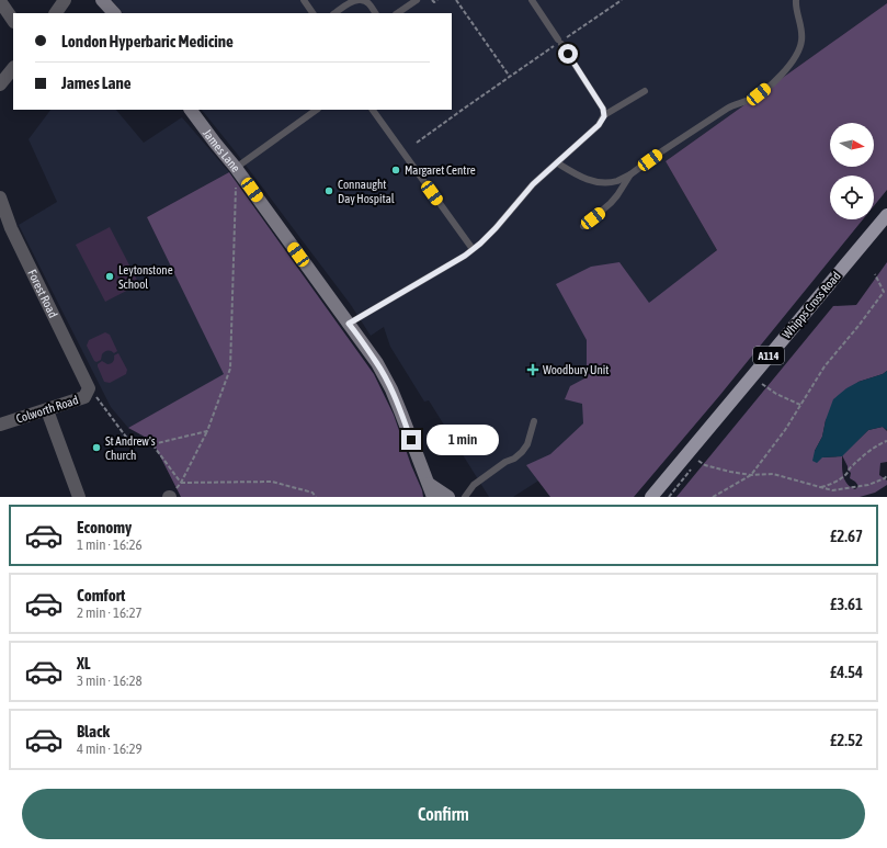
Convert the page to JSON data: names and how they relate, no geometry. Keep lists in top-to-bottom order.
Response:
{
  "streets": {
    "main road": ["Whipps Cross Road", "A114"],
    "street": ["James Lane", "Forest Road", "Colworth Road"]
  },
  "crossings": [
    ["Forest Road", "Colworth Road"]
  ],
  "places": {
    "other": [
      "Margaret Centre",
      "Connaught Day Hospital",
      "Leytonstone School",
      "St Andrew's Church"
    ],
    "health": ["Woodbury Unit"]
  },
  "north": "right",
  "page": {
    "banner": ["London Hyperbaric Medicine", "James Lane"],
    "bubble": "1 min",
    "list": [
      {
        "name": "Economy",
        "note": "1 min · 16:26",
        "value": "£2.67"
      },
      {
        "name": "Comfort",
        "note": "2 min · 16:27",
        "value": "£3.61"
      },
      {
        "name": "XL",
        "note": "3 min · 16:28",
        "value": "£4.54"
      },
      {
        "name": "Black",
        "note": "4 min · 16:29",
        "value": "£2.52"
      }
    ],
    "buttons": "Confirm"
  }
}
